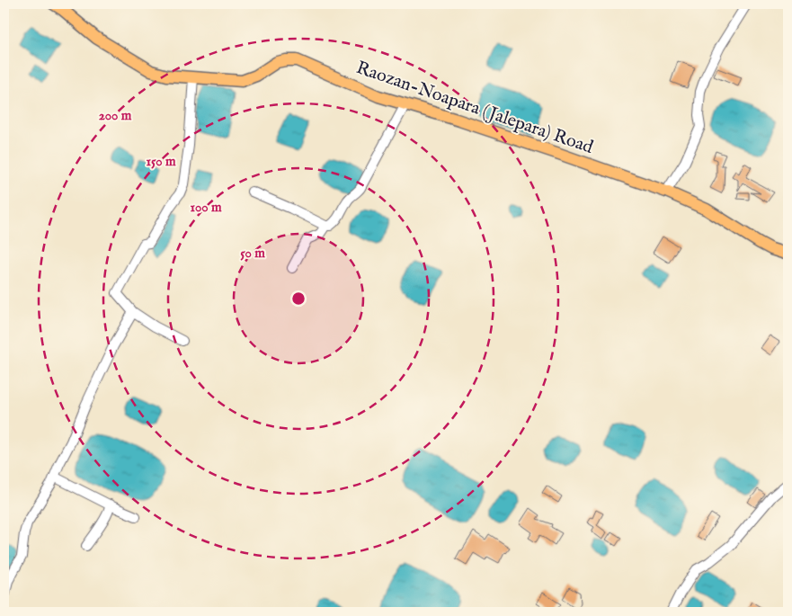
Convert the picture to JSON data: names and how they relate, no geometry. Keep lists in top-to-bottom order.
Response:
{
  "streets": {
    "main road": ["Raozan-Noapara (Jalepara) Road"]
  },
  "rings": [
    "200 m",
    "150 m",
    "100 m",
    "50 m"
  ]
}
